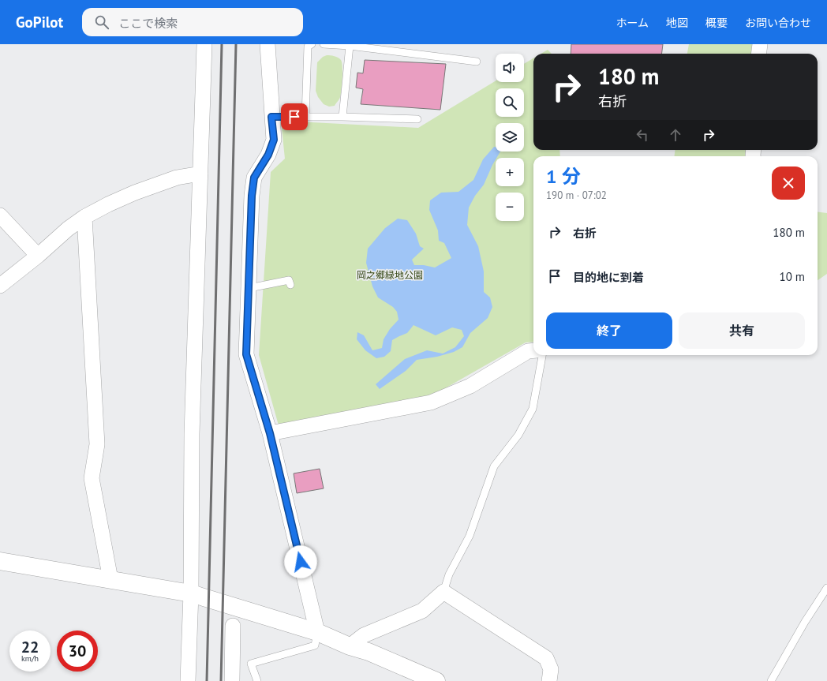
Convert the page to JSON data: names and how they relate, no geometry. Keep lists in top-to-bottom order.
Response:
{
  "parks": ["岡之郷緑地公園"],
  "page": {
    "header": "GoPilot",
    "search": "ここで検索",
    "nav": [
      "ホーム",
      "地図",
      "概要",
      "お問い合わせ"
    ],
    "map_buttons": ["+", "−"],
    "turn": ["180 m", "右折"],
    "heading": ["1 分", "190 m · 07:02"],
    "list": [
      {
        "name": "右折",
        "value": "180 m"
      },
      {
        "name": "目的地に到着",
        "value": "10 m"
      }
    ],
    "buttons": ["終了", "共有"],
    "speed": "22 km/h",
    "limit": "30"
  }
}
